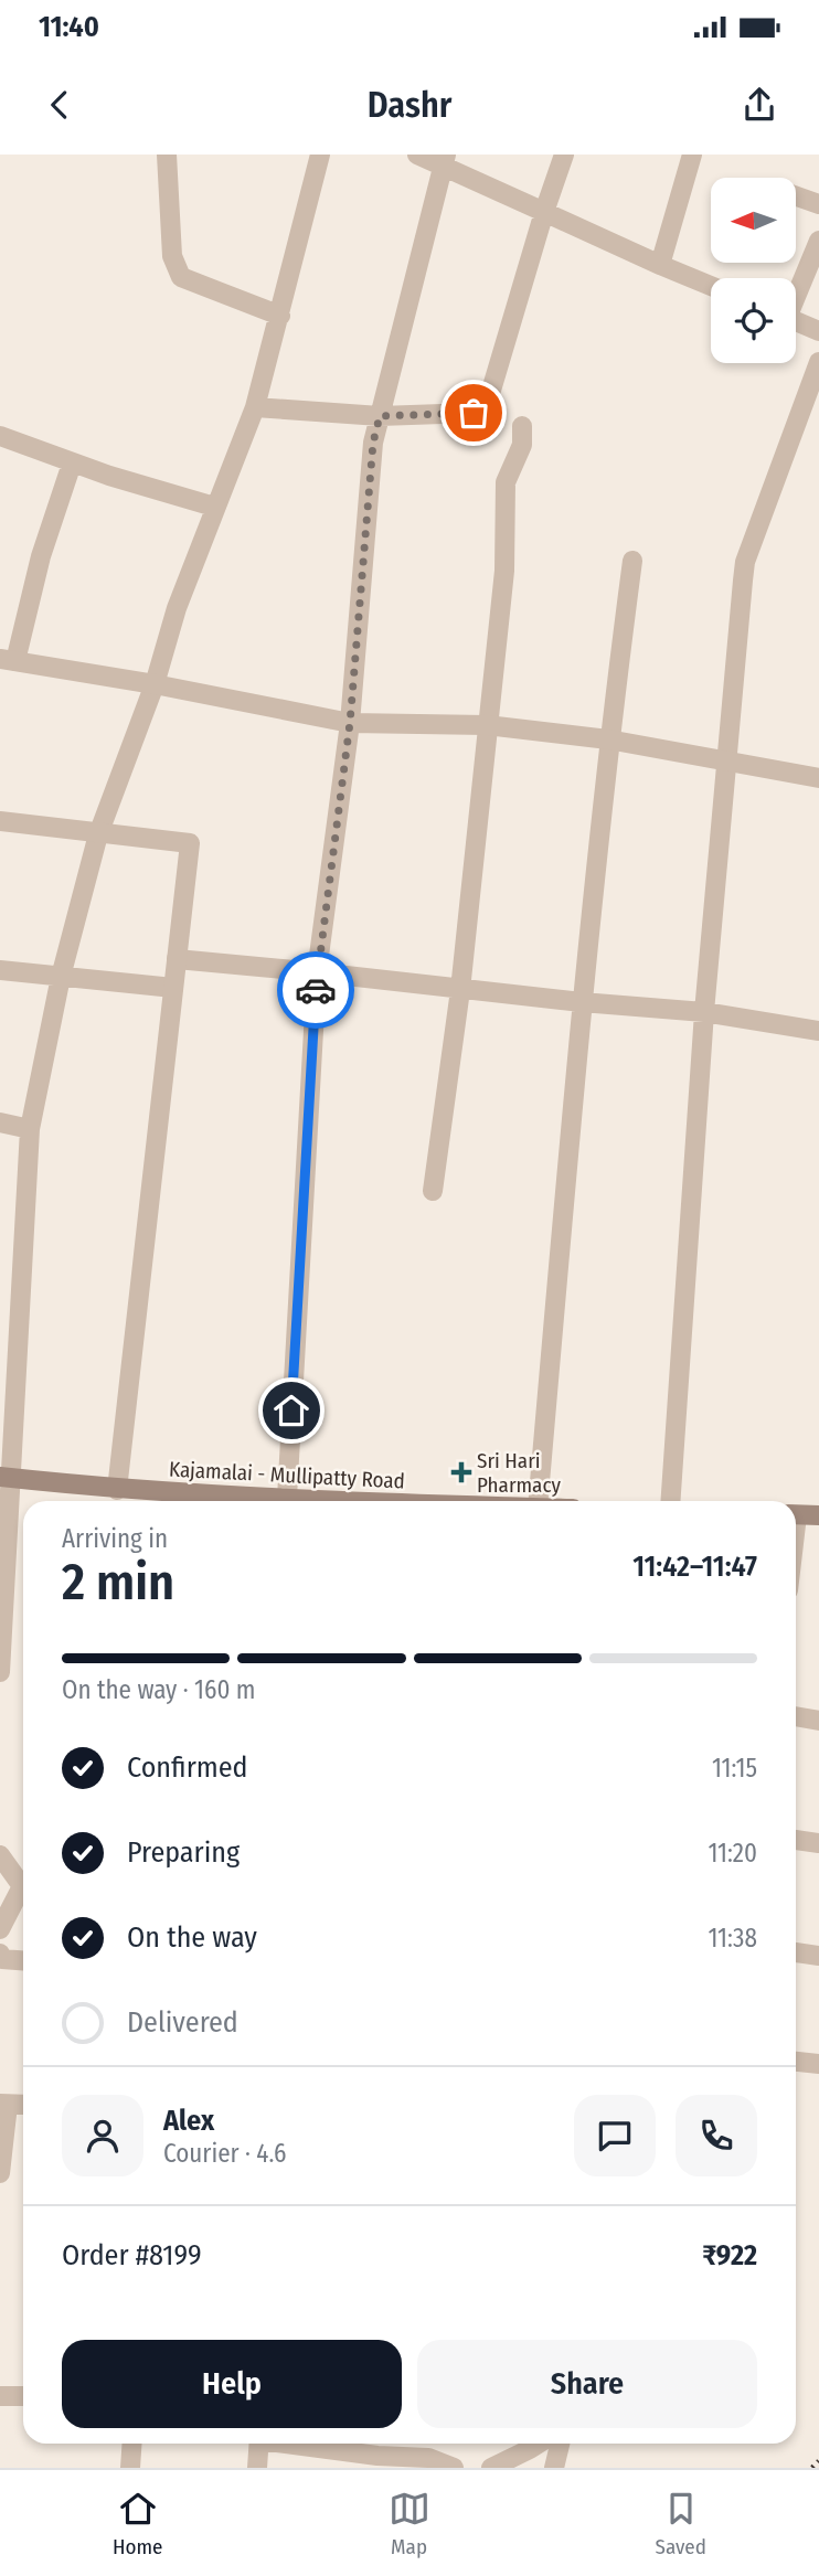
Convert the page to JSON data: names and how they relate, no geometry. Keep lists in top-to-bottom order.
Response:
{
  "streets": {
    "main road": ["Kajamalai - Mullipatty Road"]
  },
  "places": {
    "health": ["Sri Hari Pharmacy"]
  },
  "north": "left",
  "page": {
    "status": "11:40",
    "header": "Dashr",
    "heading": ["2 min", "Arriving in", "11:42–11:47"],
    "panel": [
      "Alex",
      "Courier · 4.6",
      "Order #8199",
      "₹922"
    ],
    "bar": "On the way · 160 m",
    "list": [
      ["Confirmed", "11:15"],
      ["Preparing", "11:20"],
      ["On the way", "11:38"],
      "Delivered"
    ],
    "buttons": ["Help", "Share"],
    "tabs": ["Home", "Map", "Saved"]
  }
}
